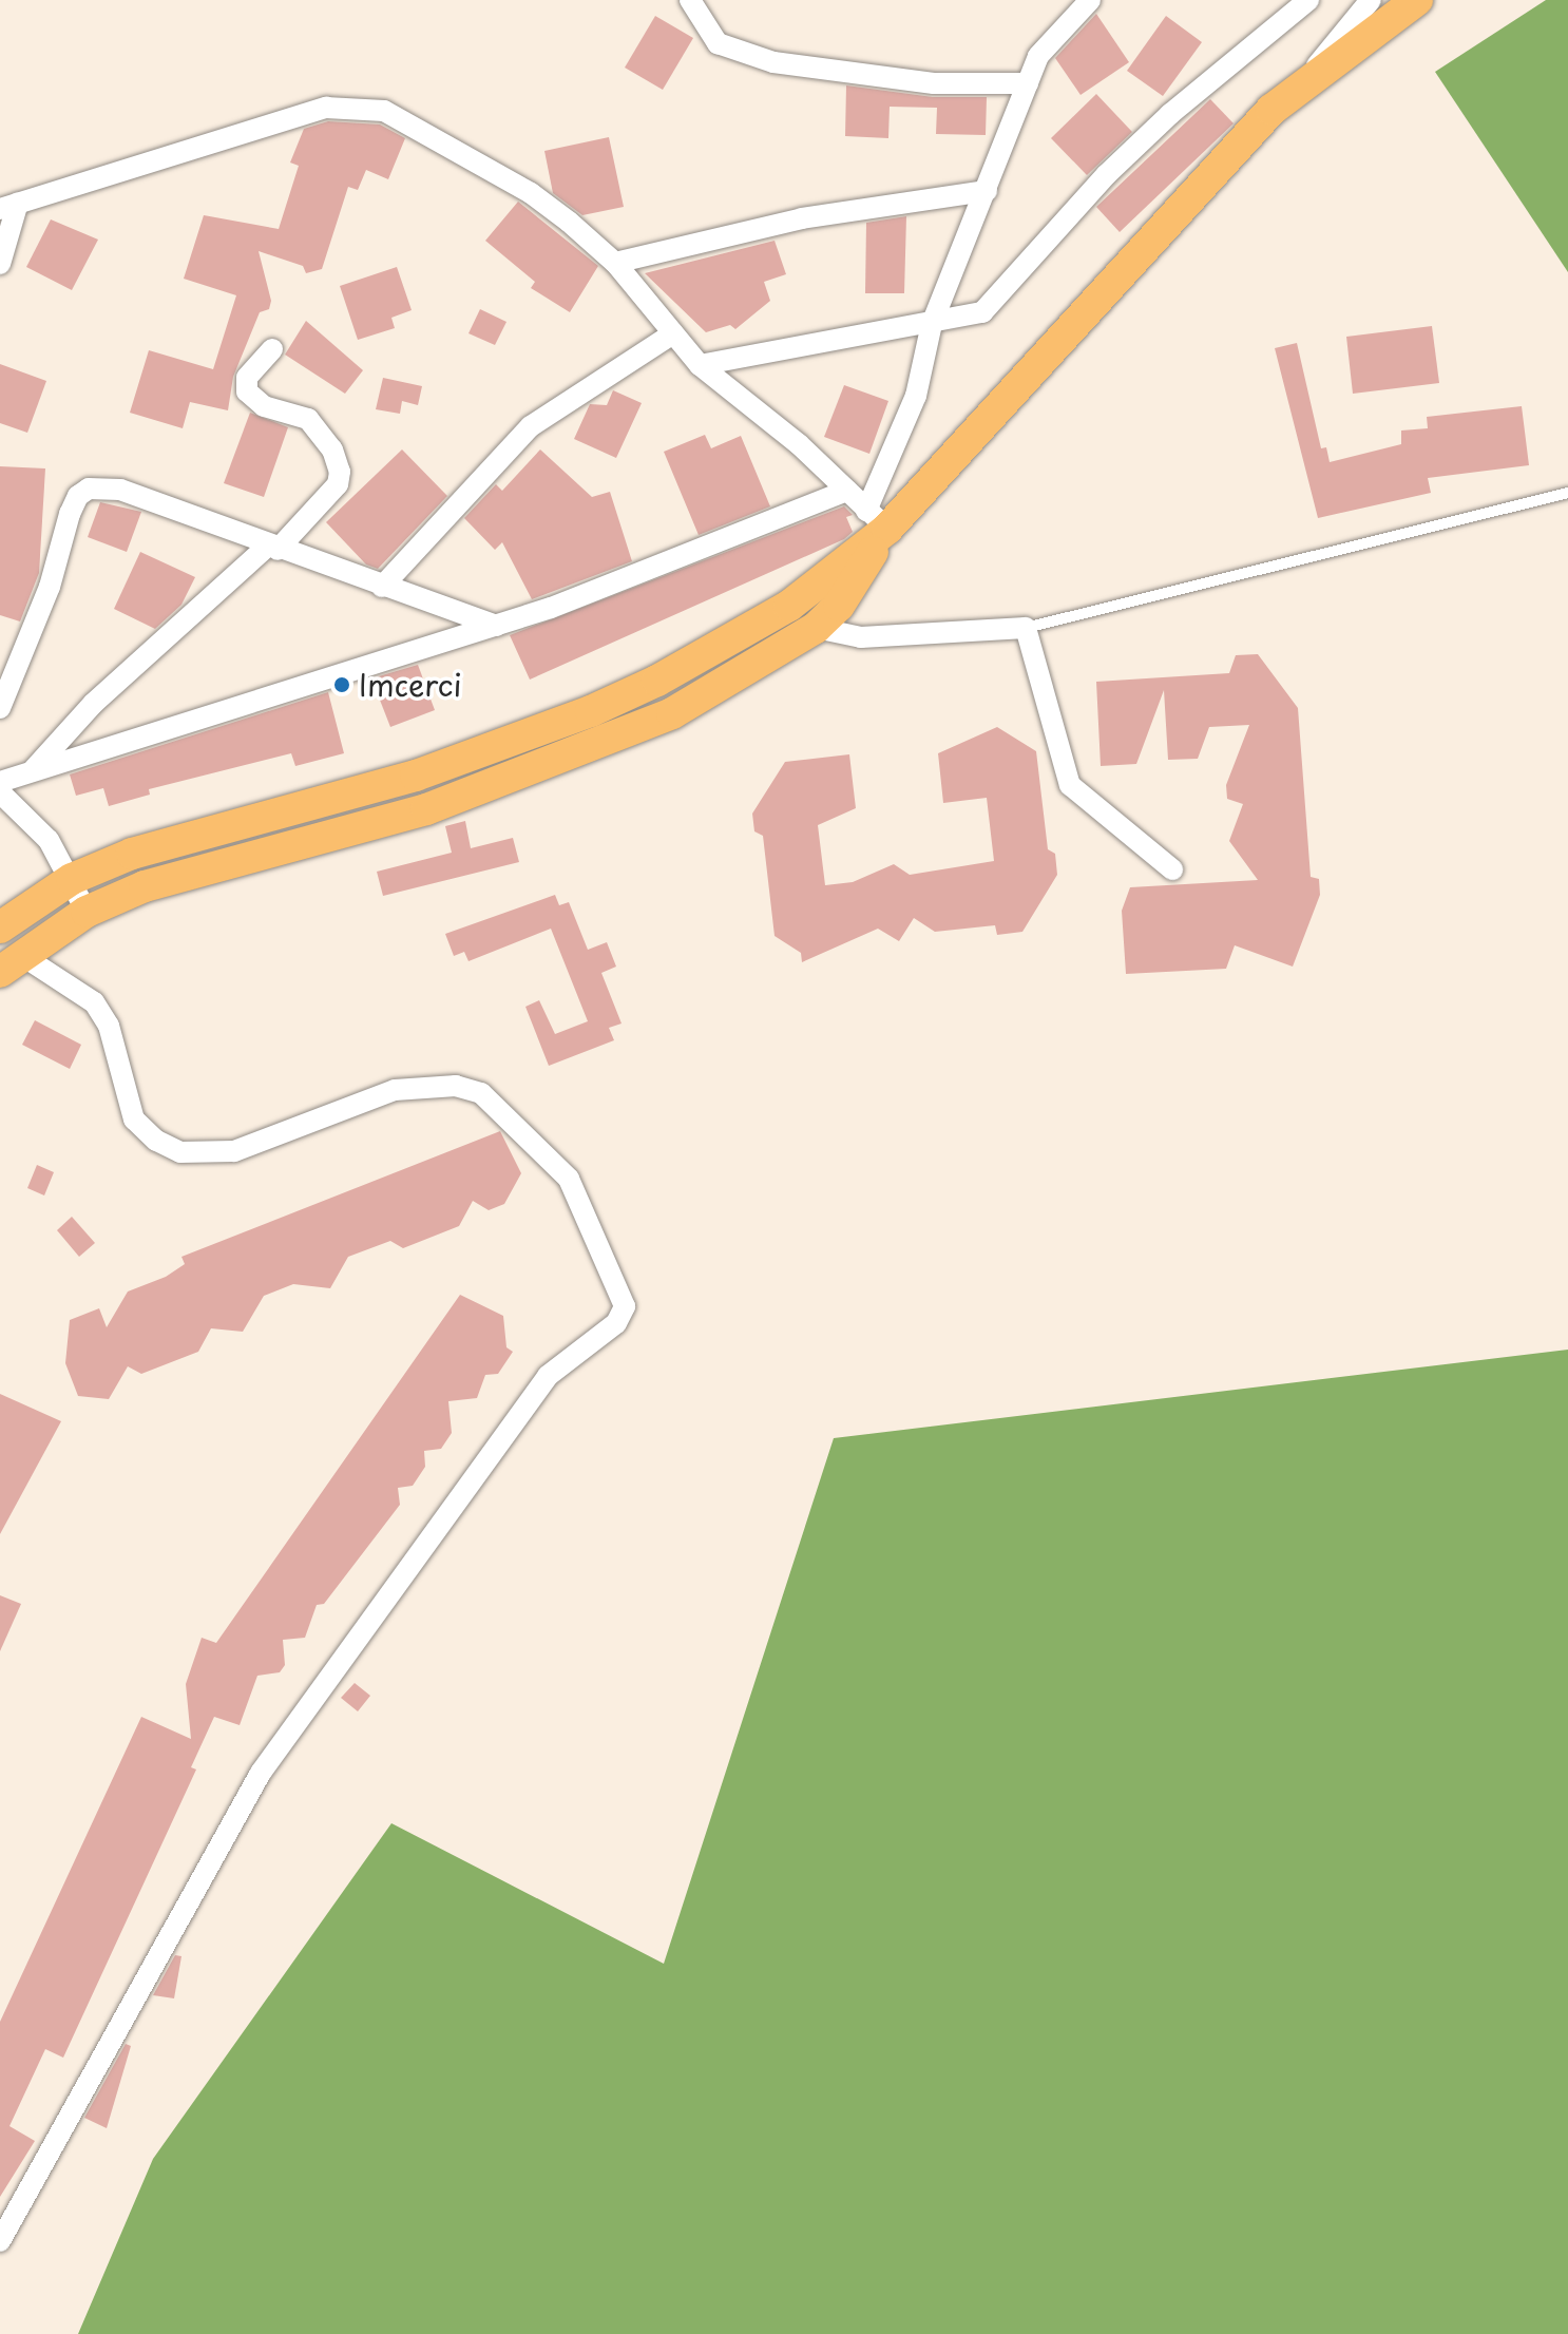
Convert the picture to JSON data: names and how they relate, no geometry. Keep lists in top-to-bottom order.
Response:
{
  "places": ["Imcerci"]
}
